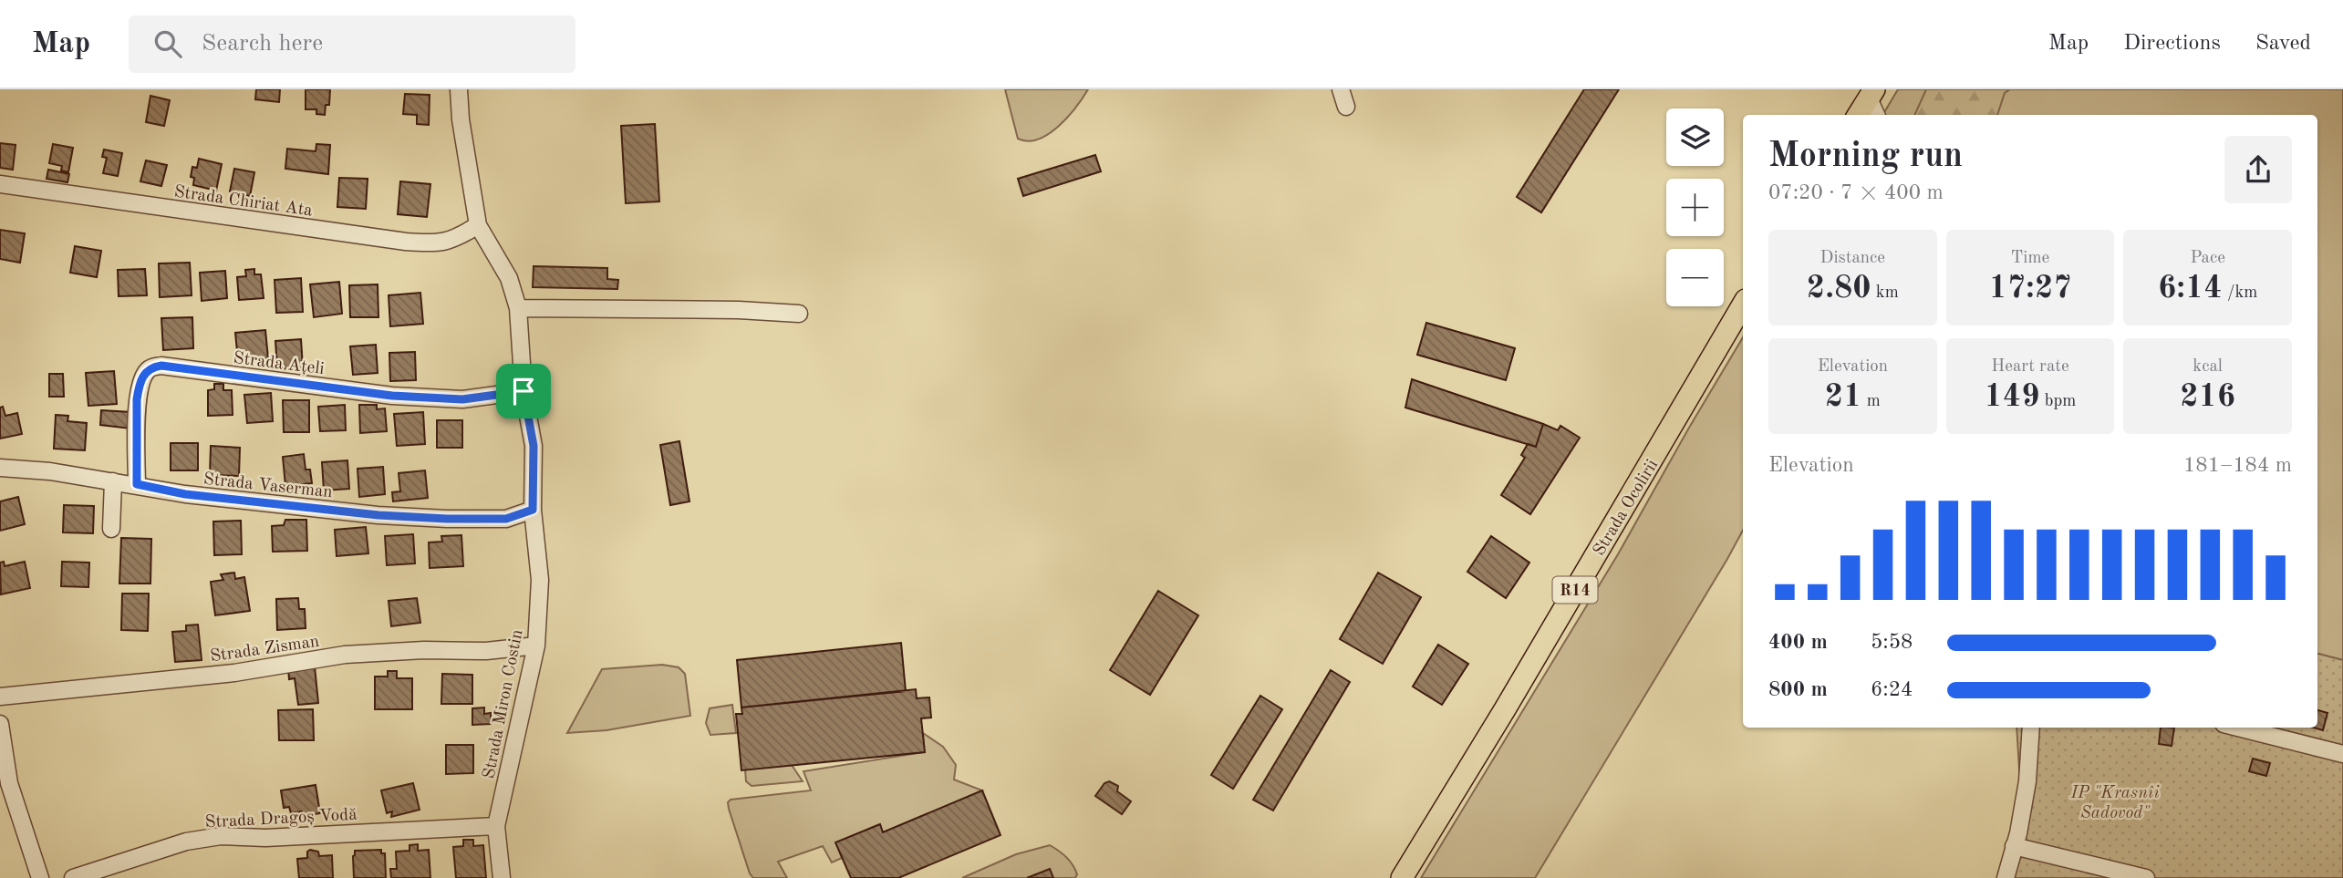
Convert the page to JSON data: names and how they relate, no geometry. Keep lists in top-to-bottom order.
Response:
{
  "streets": {
    "main road": ["Strada Ocolirii", "R14"],
    "street": [
      "Strada Chiriat Ata",
      "Strada Ațeli",
      "Strada Vaserman",
      "Strada Zisman",
      "Strada Miron Costin",
      "Strada Dragoș Vodă"
    ]
  },
  "crossings": [
    ["Strada Chiriat Ata", "Strada Miron Costin"],
    ["Strada Ațeli", "Strada Vaserman"],
    ["Strada Ațeli", "Strada Miron Costin"],
    ["Strada Vaserman", "Strada Miron Costin"],
    ["Strada Zisman", "Strada Miron Costin"],
    ["Strada Miron Costin", "Strada Dragoș Vodă"]
  ],
  "parks": ["IP \"Krasnîi Sadovod\""],
  "page": {
    "header": "Map",
    "search": "Search here",
    "nav": ["Map", "Directions", "Saved"],
    "map_buttons": ["+", "−"],
    "heading": ["Morning run", "07:20 · 7 × 400 m"],
    "stats": [
      ["Distance", "2.80 km"],
      ["Time", "17:27"],
      ["Pace", "6:14 /km"],
      ["Elevation", "21 m"],
      ["Heart rate", "149 bpm"],
      ["kcal", "216"]
    ],
    "chart": ["Elevation", "181–184 m"],
    "list": [
      {
        "name": "400 m",
        "note": "5:58"
      },
      {
        "name": "800 m",
        "note": "6:24"
      }
    ]
  }
}
